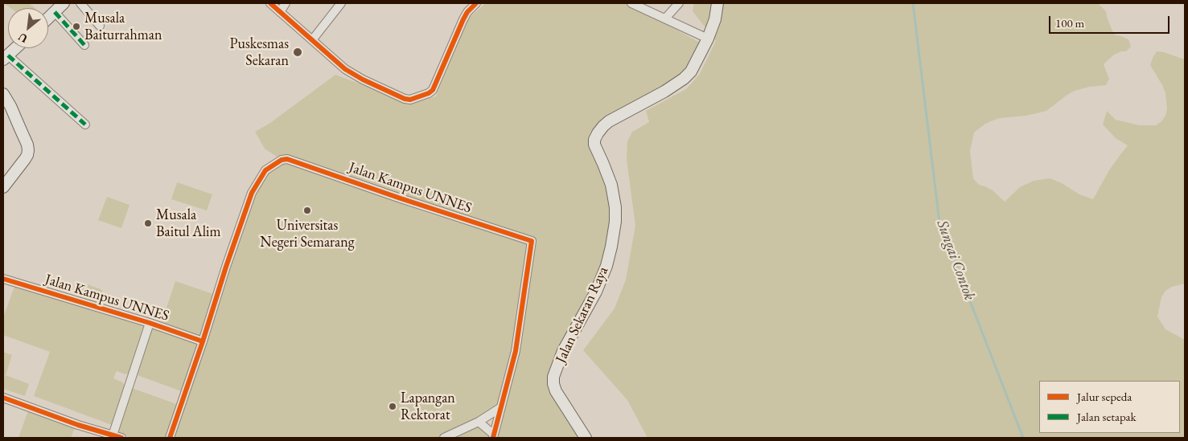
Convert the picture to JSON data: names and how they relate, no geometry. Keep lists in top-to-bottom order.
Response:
{
  "streets": {
    "main road": ["Jalan Sekaran Raya"],
    "street": ["Jalan Kampus UNNES"]
  },
  "water": ["Sungai Contok"],
  "places": [
    "Musala Baiturrahman",
    "Puskesmas Sekaran",
    "Universitas Negeri Semarang",
    "Musala Baitul Alim",
    "Lapangan Rektorat"
  ],
  "legend": ["Jalur sepeda", "Jalan setapak"],
  "scale_bar": "100 m",
  "north": "bottom left"
}
